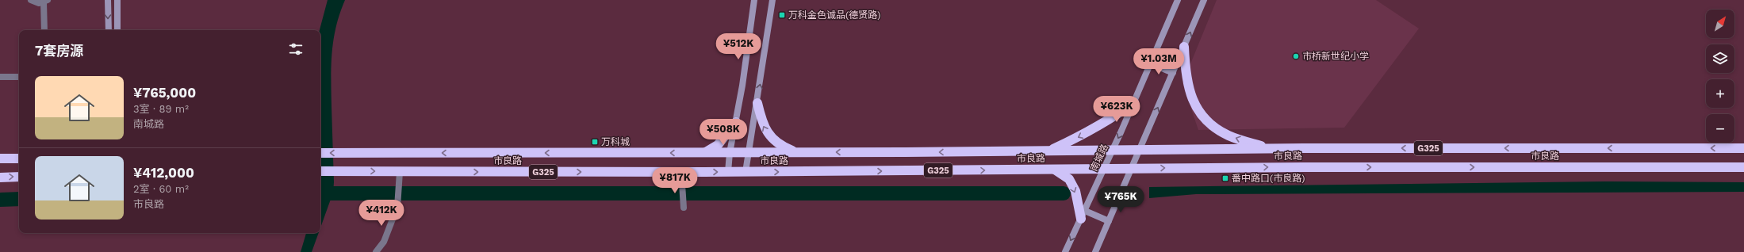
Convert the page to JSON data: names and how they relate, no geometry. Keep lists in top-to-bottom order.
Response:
{
  "streets": {
    "highway": ["G325", "市良路"],
    "street": ["南城路"]
  },
  "crossings": [
    ["市良路", "南城路"]
  ],
  "places": {
    "transit": ["万科金色诚品(德贤路)", "万科城", "番中路口(市良路)"],
    "other": ["市桥新世纪小学"]
  },
  "north": "top right",
  "page": {
    "map_buttons": ["+", "−"],
    "heading": "7套房源",
    "price": [
      "¥512K",
      "¥1.03M",
      "¥623K",
      "¥508K",
      "¥817K",
      "¥765K",
      "¥412K"
    ],
    "list": [
      {
        "name": "¥765,000",
        "note": "3室 · 89 m² · 南城路"
      },
      {
        "name": "¥412,000",
        "note": "2室 · 60 m² · 市良路"
      }
    ]
  }
}
